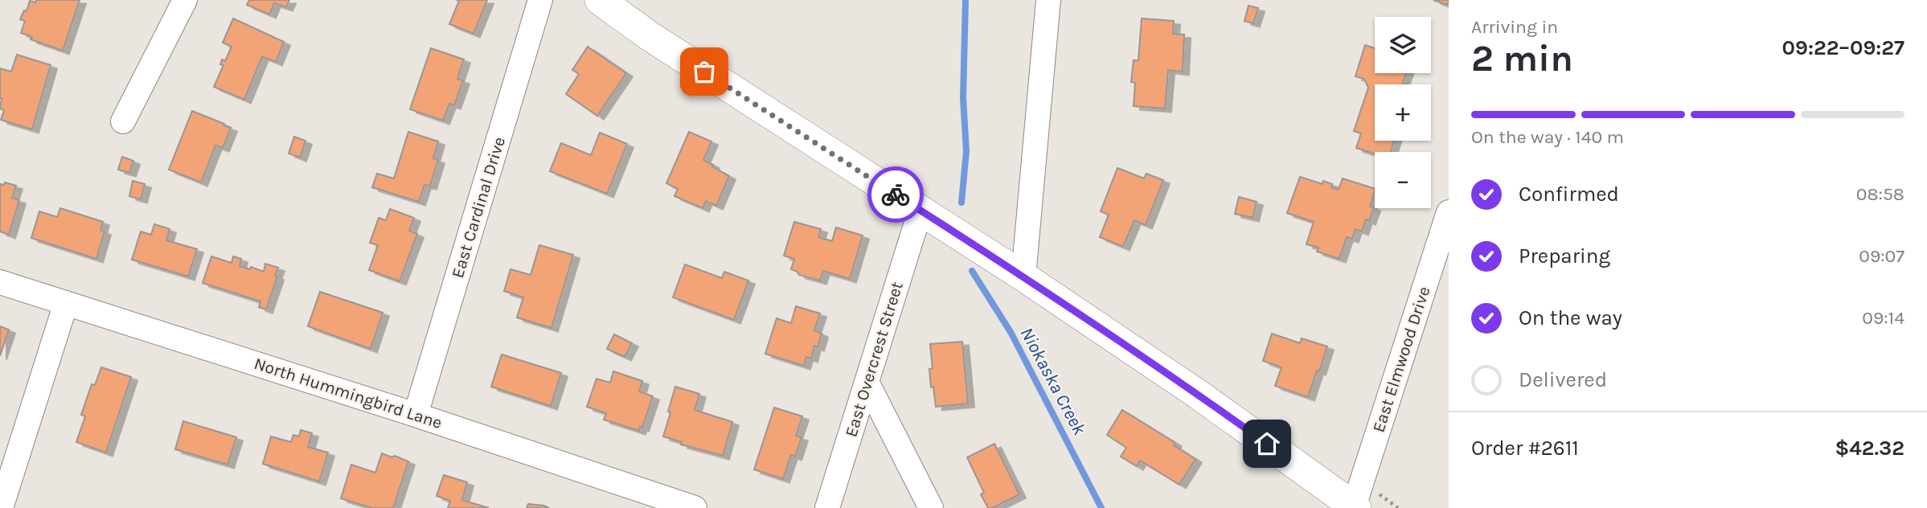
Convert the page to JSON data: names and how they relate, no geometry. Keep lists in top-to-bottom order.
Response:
{
  "streets": {
    "street": [
      "East Cardinal Drive",
      "East Overcrest Street",
      "East Elmwood Drive",
      "North Hummingbird Lane"
    ]
  },
  "crossings": [
    ["East Cardinal Drive", "North Hummingbird Lane"]
  ],
  "water": ["Niokaska Creek"],
  "page": {
    "heading": ["2 min", "Arriving in", "09:22–09:27"],
    "panel": ["Order #2611", "$42.32"],
    "map_buttons": ["+", "−"],
    "bar": "On the way · 140 m",
    "list": [
      ["Confirmed", "08:58"],
      ["Preparing", "09:07"],
      ["On the way", "09:14"],
      "Delivered"
    ]
  }
}
